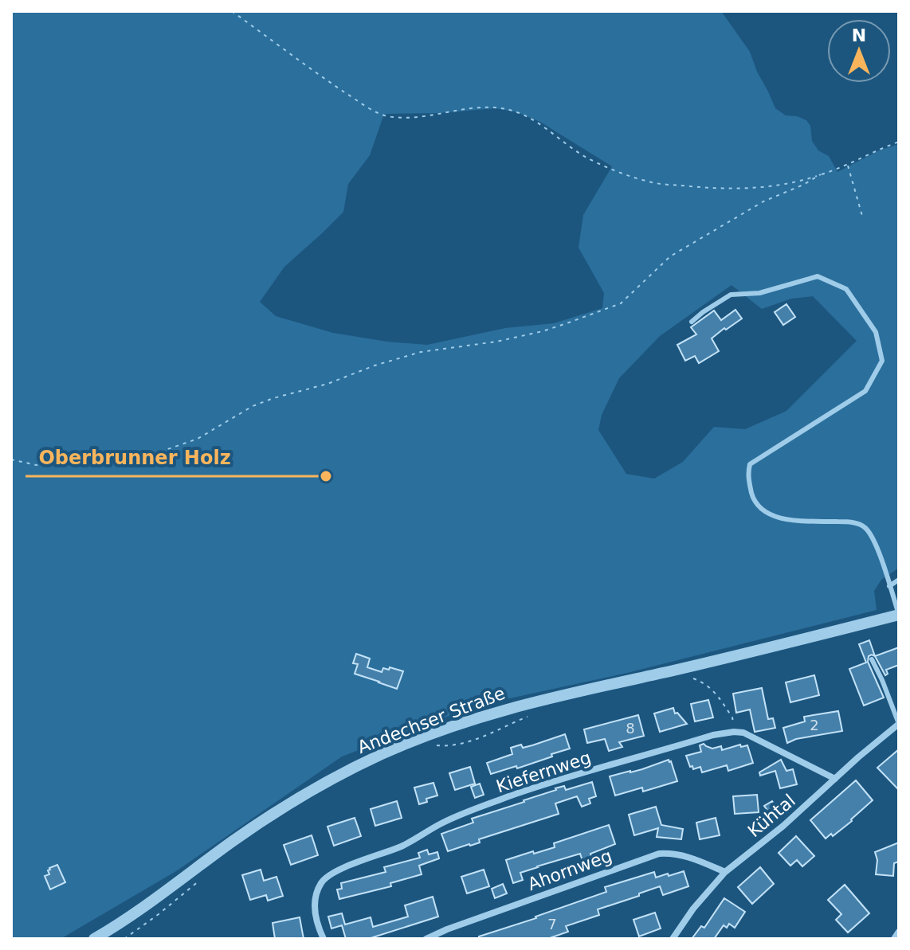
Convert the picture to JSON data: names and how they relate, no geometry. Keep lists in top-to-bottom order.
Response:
{
  "streets": {
    "street": [
      "Andechser Straße",
      "Kiefernweg",
      "Kühtal",
      "Ahornweg"
    ]
  },
  "crossings": [
    ["Kühtal", "Ahornweg"]
  ],
  "places": ["Oberbrunner Holz"],
  "house_numbers": ["2", "8", "7"],
  "north": "top"
}
